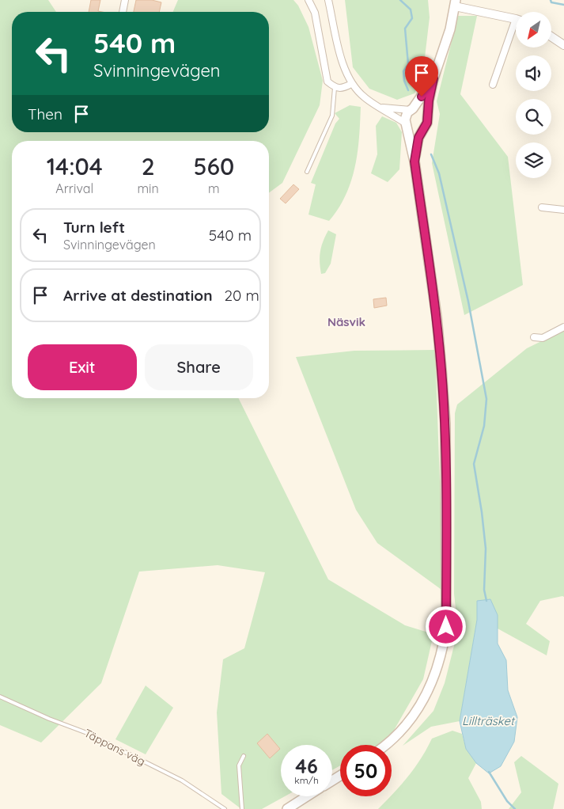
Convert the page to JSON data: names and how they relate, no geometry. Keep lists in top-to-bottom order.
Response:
{
  "streets": {
    "lane": ["Täppans väg"]
  },
  "districts": ["Näsvik"],
  "water": ["Lillträsket"],
  "north": "bottom left",
  "page": {
    "turn": ["540 m", "Svinningevägen"],
    "then": "Then",
    "eta": [
      "14:04",
      "Arrival",
      "2",
      "min",
      "560",
      "m"
    ],
    "list": [
      {
        "name": "Turn left",
        "note": "Svinningevägen",
        "value": "540 m"
      },
      {
        "name": "Arrive at destination",
        "value": "20 m"
      }
    ],
    "buttons": ["Exit", "Share"],
    "speed": "46 km/h",
    "limit": "50"
  }
}
